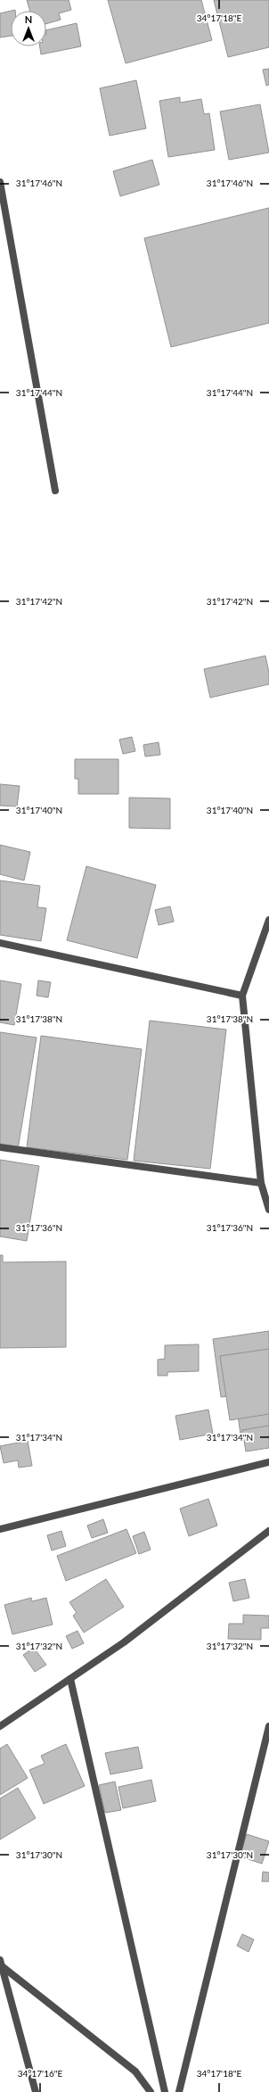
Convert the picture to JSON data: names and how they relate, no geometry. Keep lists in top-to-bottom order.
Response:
{
  "north": "top",
  "coordinates": [
    "34°17'18\"E",
    "31°17'46\"N",
    "31°17'44\"N",
    "31°17'42\"N",
    "31°17'40\"N",
    "31°17'38\"N",
    "31°17'36\"N",
    "31°17'34\"N",
    "31°17'32\"N",
    "31°17'30\"N",
    "34°17'16\"E"
  ]
}
